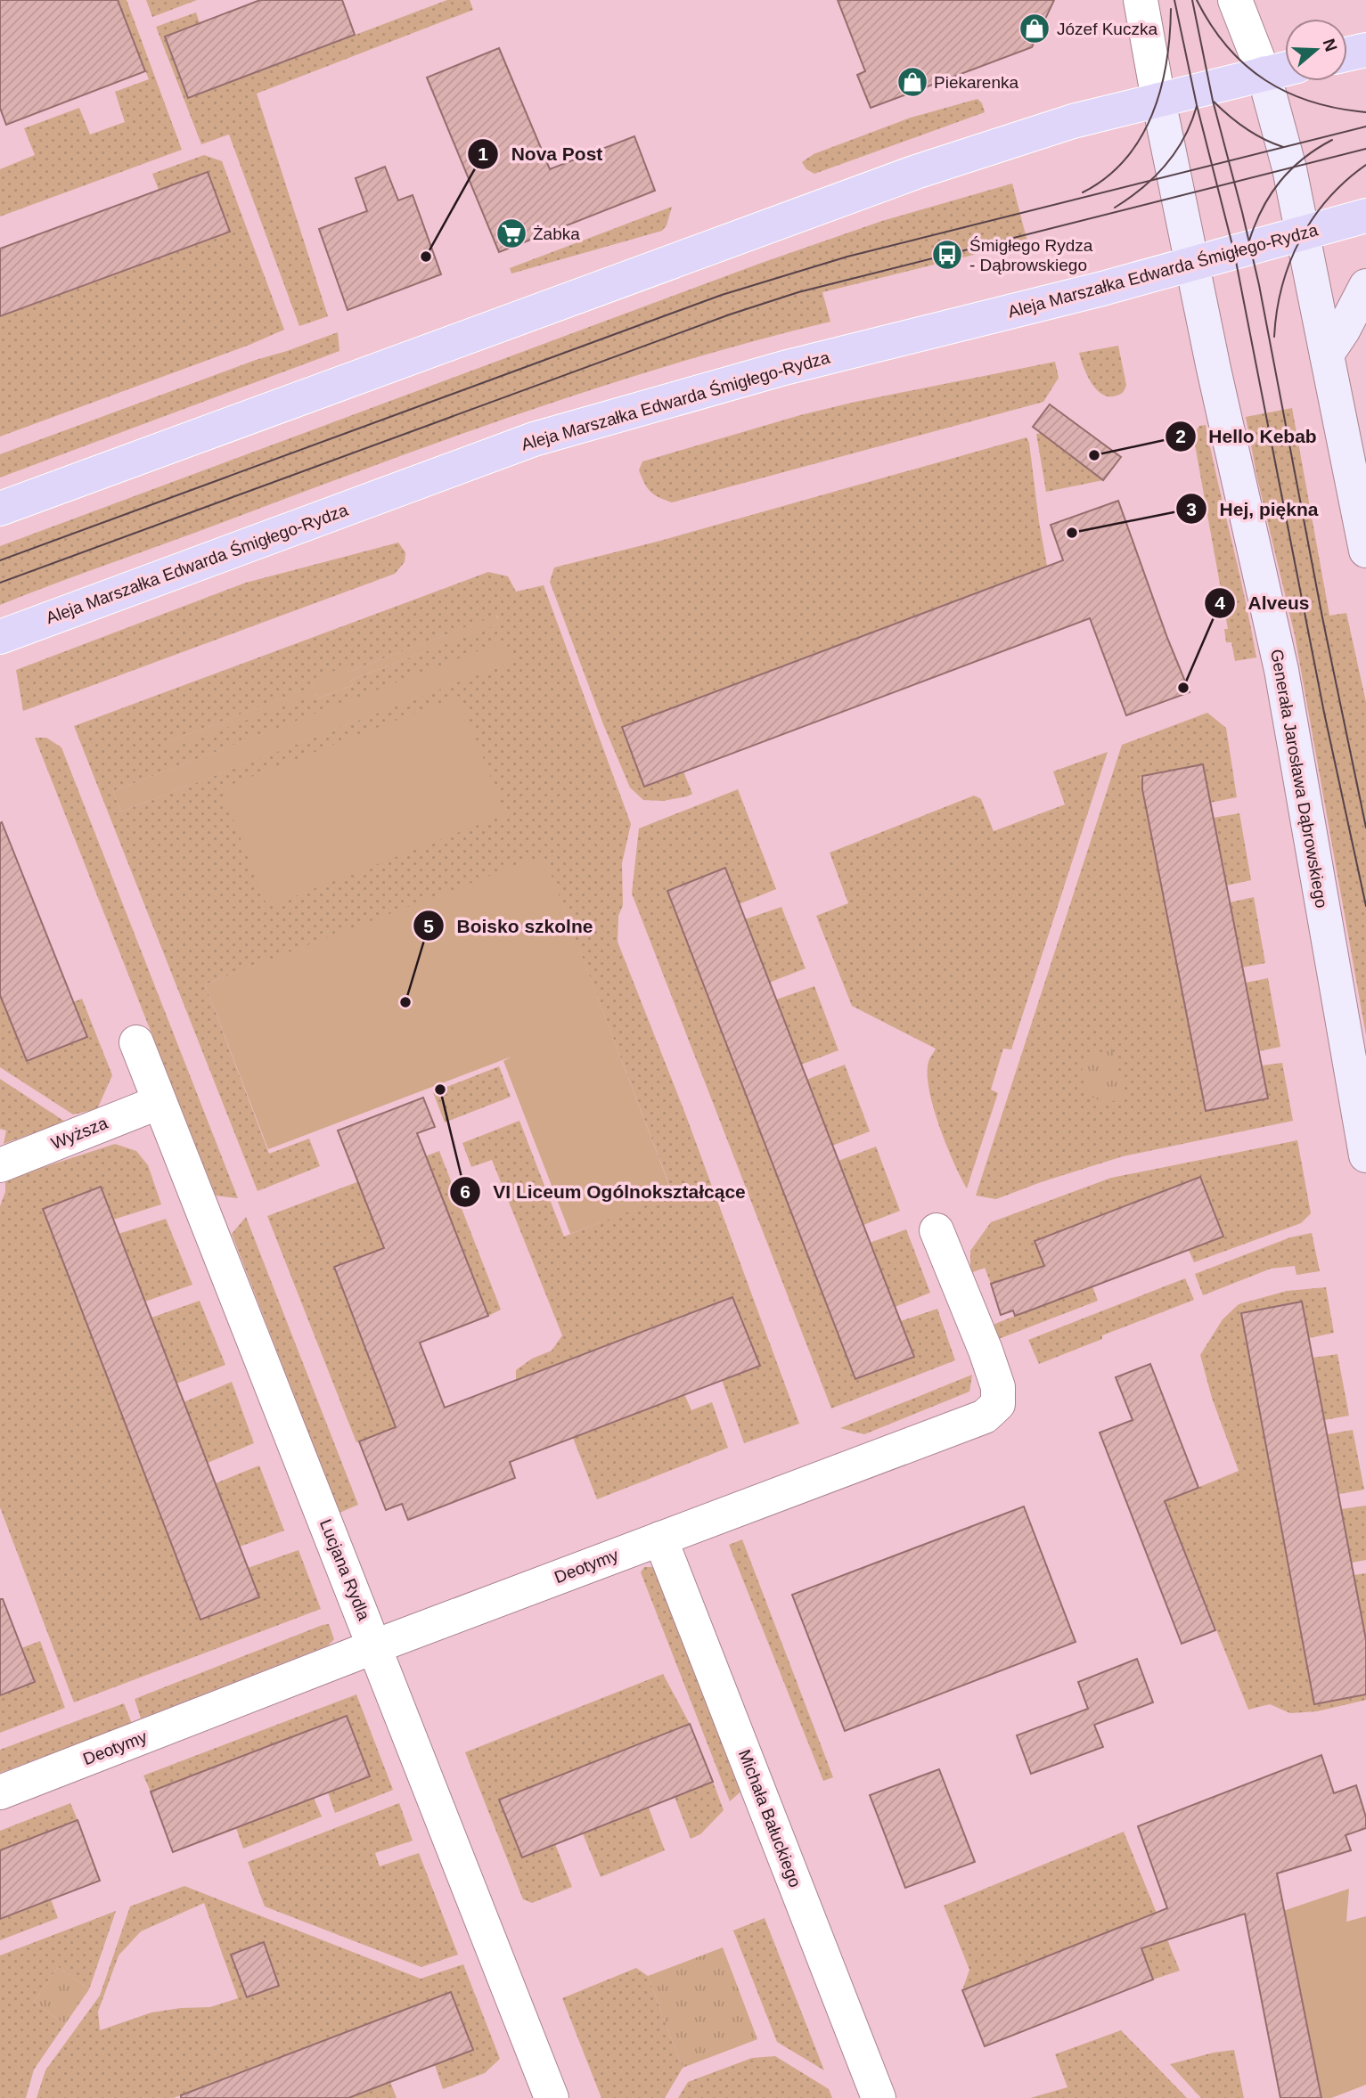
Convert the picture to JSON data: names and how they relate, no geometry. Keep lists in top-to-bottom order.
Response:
{
  "streets": {
    "main road": ["Aleja Marszałka Edwarda Śmigłego-Rydza", "Generała Jarosława Dąbrowskiego"],
    "street": [
      "Wyższa",
      "Deotymy",
      "Lucjana Rydla",
      "Michała Bałuckiego"
    ]
  },
  "crossings": [
    ["Aleja Marszałka Edwarda Śmigłego-Rydza", "Generała Jarosława Dąbrowskiego"],
    ["Wyższa", "Lucjana Rydla"],
    ["Deotymy", "Lucjana Rydla"],
    ["Deotymy", "Michała Bałuckiego"]
  ],
  "places": {
    "shop": ["Józef Kuczka", "Piekarenka"],
    "supermarket": ["Żabka"],
    "bus stop": ["Śmigłego Rydza - Dąbrowskiego"],
    "other": [
      "Nova Post",
      "Hello Kebab",
      "Hej, piękna",
      "Alveus",
      "Boisko szkolne",
      "VI Liceum Ogólnokształcące"
    ]
  },
  "north": "right"
}
